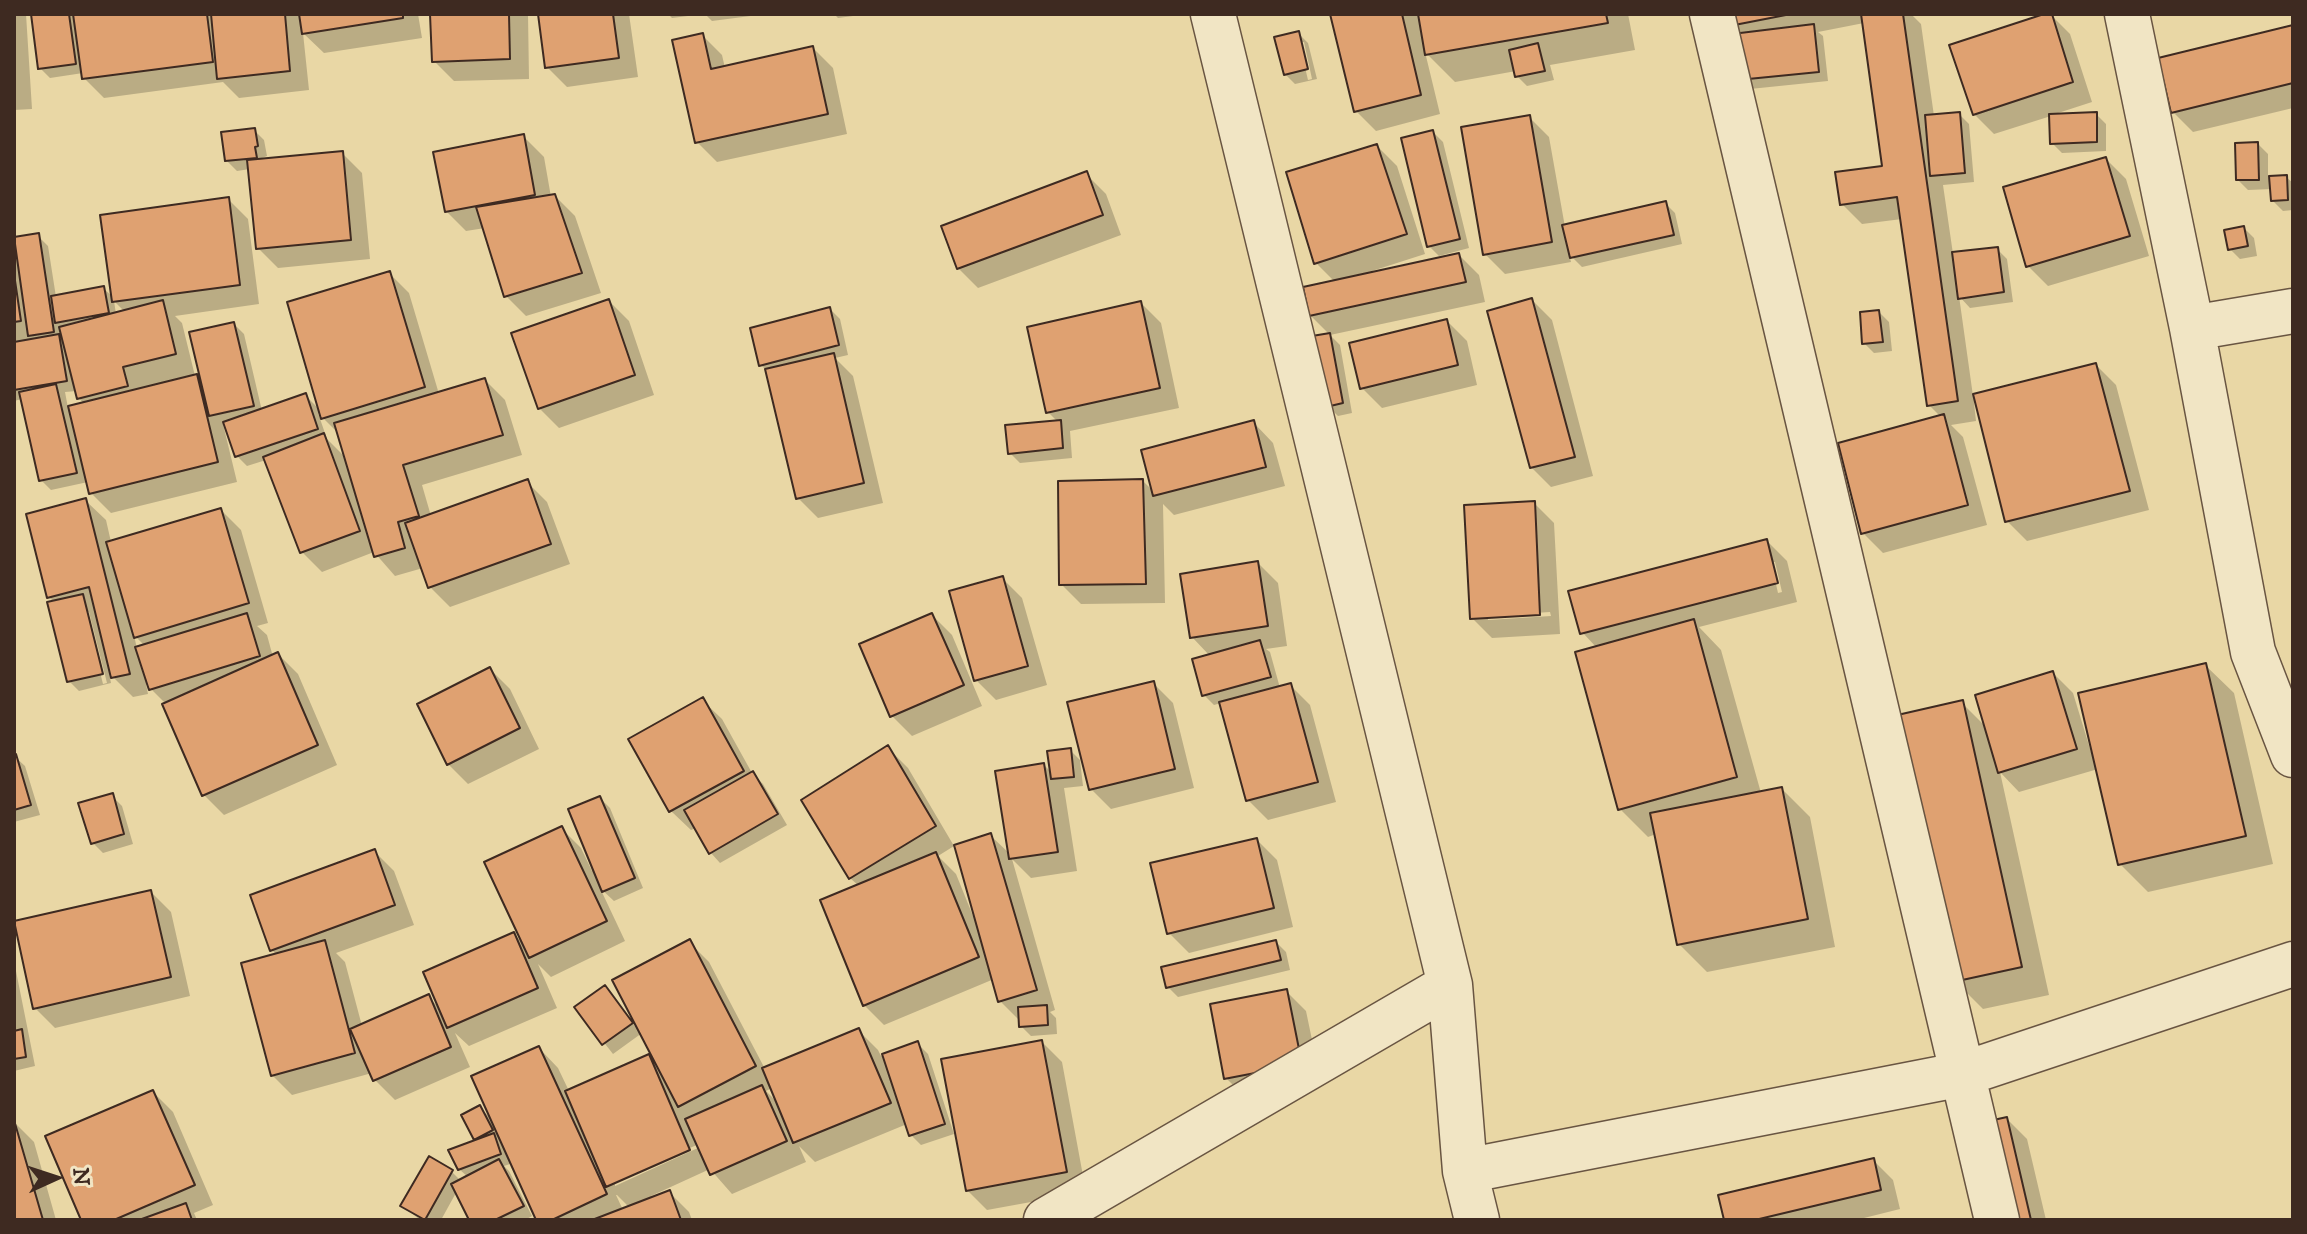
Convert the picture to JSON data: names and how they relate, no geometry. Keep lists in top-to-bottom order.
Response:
{
  "north": "right"
}
